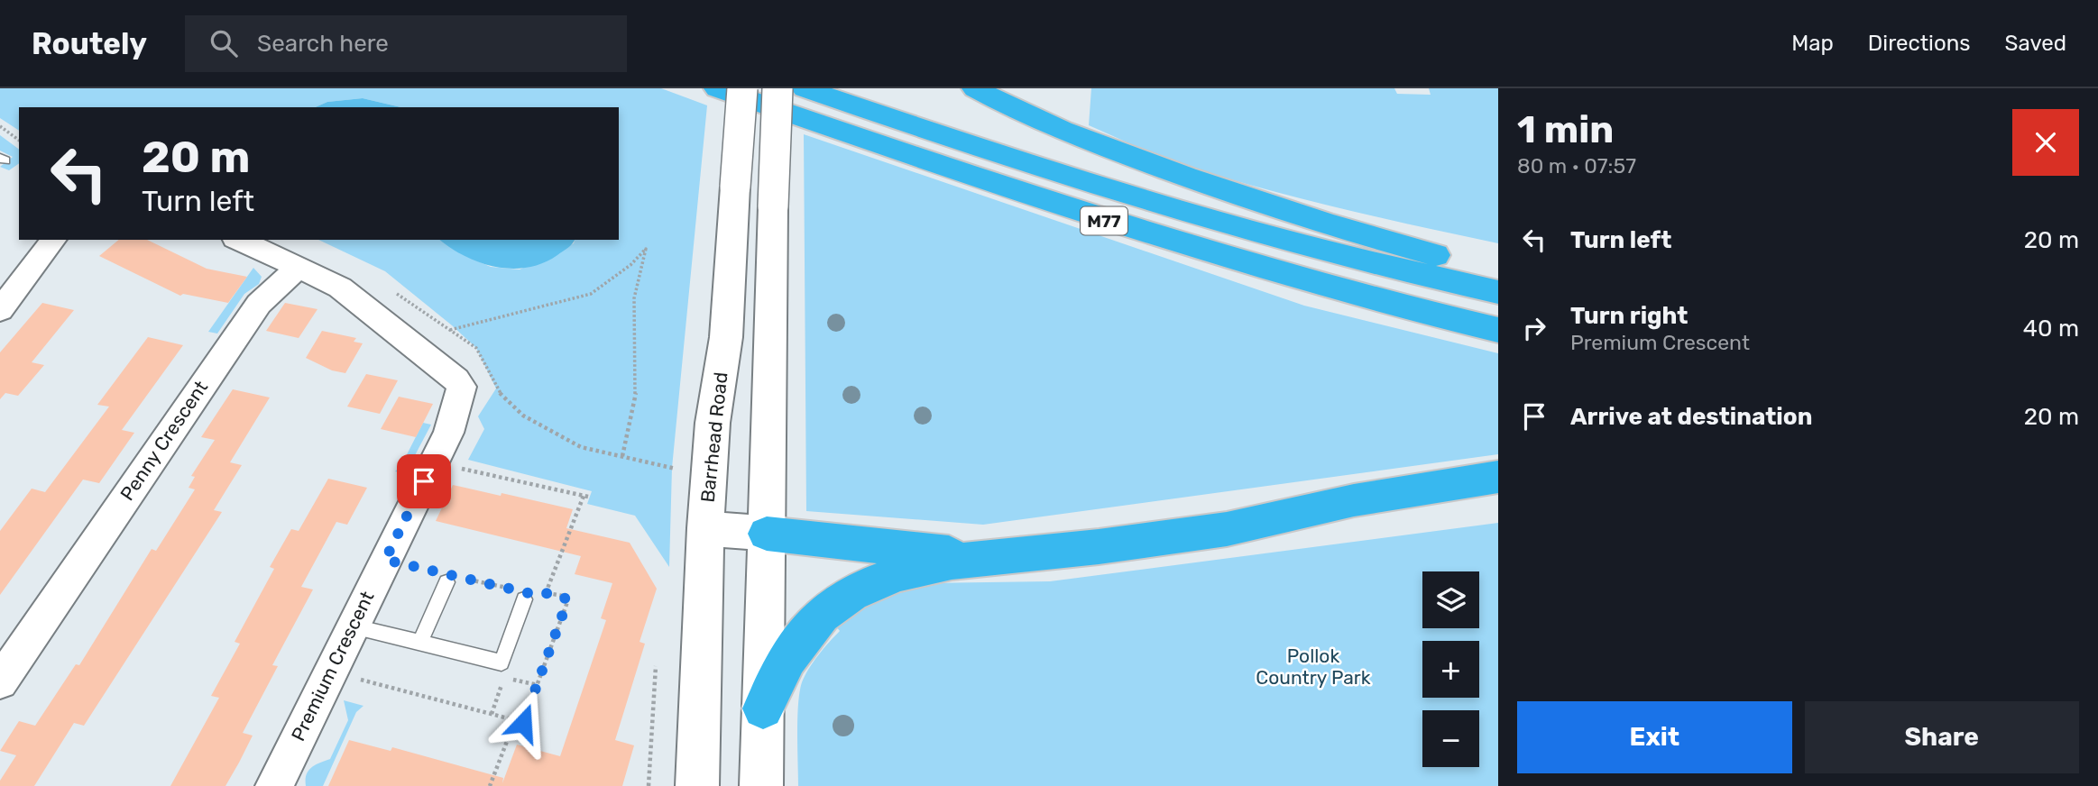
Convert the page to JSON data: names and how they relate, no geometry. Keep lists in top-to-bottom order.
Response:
{
  "streets": {
    "highway": ["M77"],
    "main road": ["Barrhead Road"],
    "street": ["Penny Crescent", "Premium Crescent"]
  },
  "crossings": [
    ["Penny Crescent", "Premium Crescent"]
  ],
  "parks": ["Pollok Country Park"],
  "page": {
    "header": "Routely",
    "search": "Search here",
    "nav": ["Map", "Directions", "Saved"],
    "heading": ["1 min", "80 m · 07:57"],
    "turn": ["20 m", "Turn left"],
    "list": [
      {
        "name": "Turn left",
        "value": "20 m"
      },
      {
        "name": "Turn right",
        "note": "Premium Crescent",
        "value": "40 m"
      },
      {
        "name": "Arrive at destination",
        "value": "20 m"
      }
    ],
    "map_buttons": ["+", "−"],
    "buttons": ["Exit", "Share"]
  }
}
